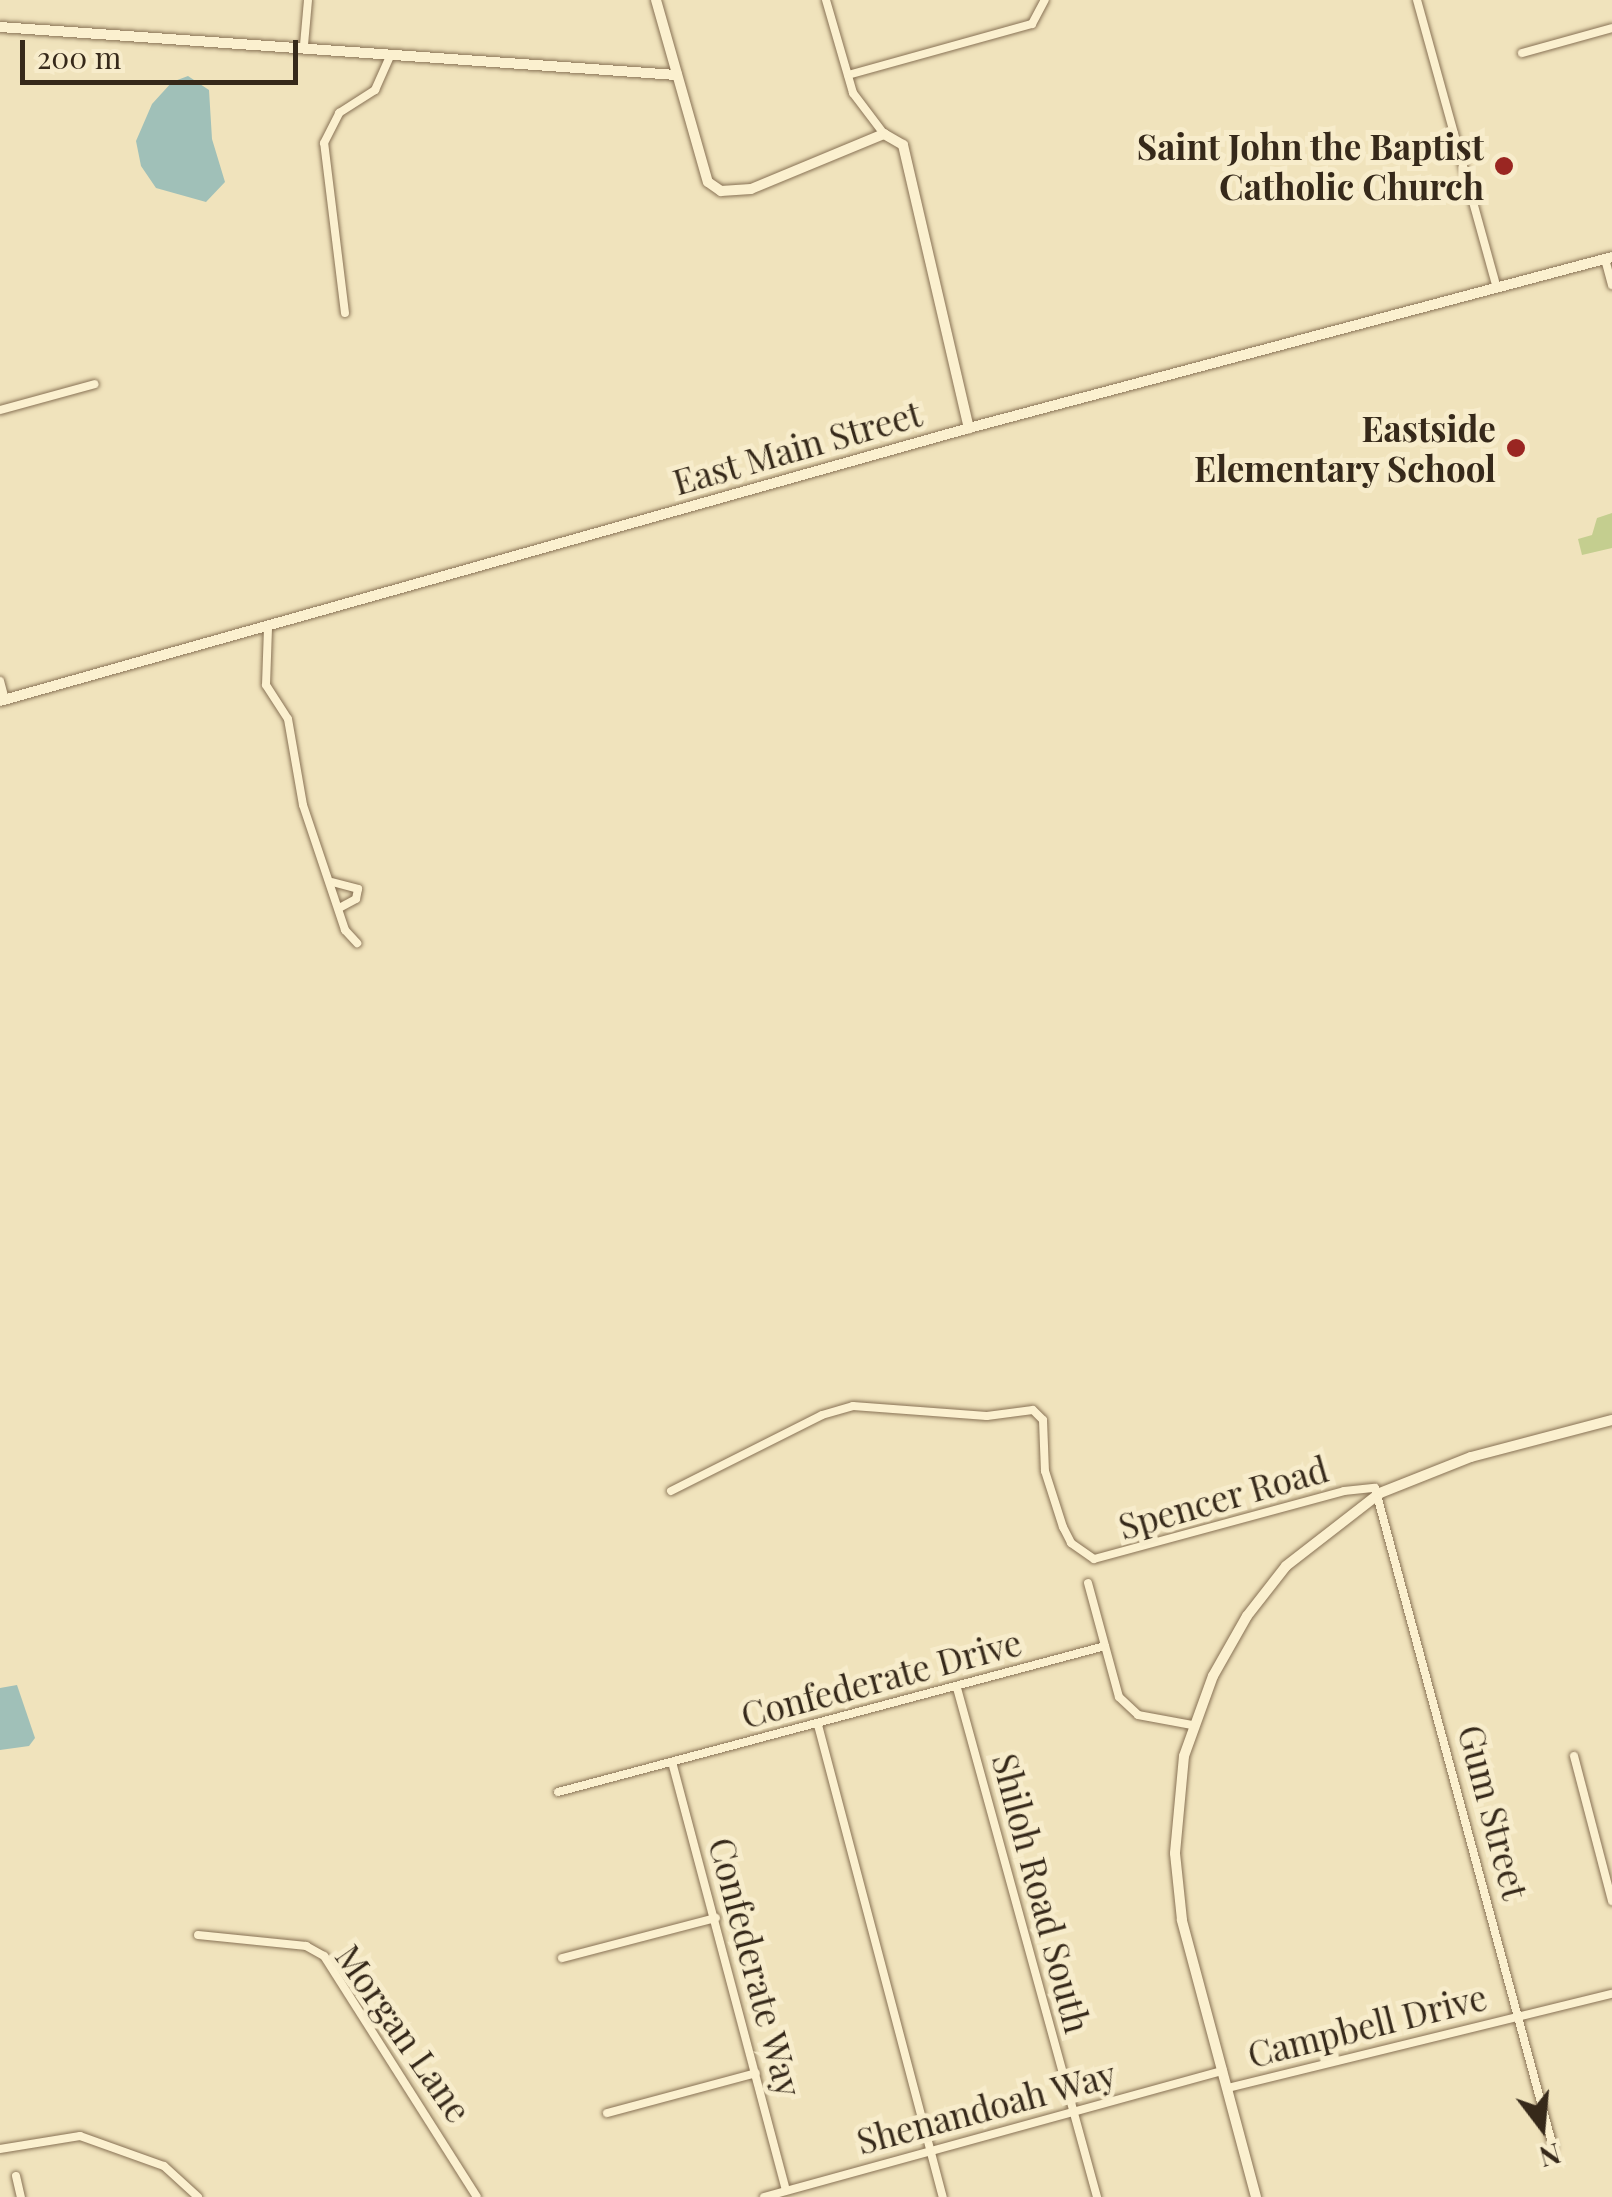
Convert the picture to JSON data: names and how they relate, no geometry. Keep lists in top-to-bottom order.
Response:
{
  "streets": {
    "street": [
      "East Main Street",
      "Spencer Road",
      "Confederate Drive",
      "Gum Street",
      "Shiloh Road South",
      "Confederate Way",
      "Campbell Drive",
      "Morgan Lane",
      "Shenandoah Way"
    ]
  },
  "crossings": [
    ["Spencer Road", "Gum Street"],
    ["Confederate Drive", "Shiloh Road South"],
    ["Confederate Drive", "Confederate Way"],
    ["Gum Street", "Campbell Drive"],
    ["Shiloh Road South", "Shenandoah Way"],
    ["Confederate Way", "Shenandoah Way"]
  ],
  "places": ["Saint John the Baptist Catholic Church", "Eastside Elementary School"],
  "scale_bar": "200 m",
  "north": "bottom"
}
